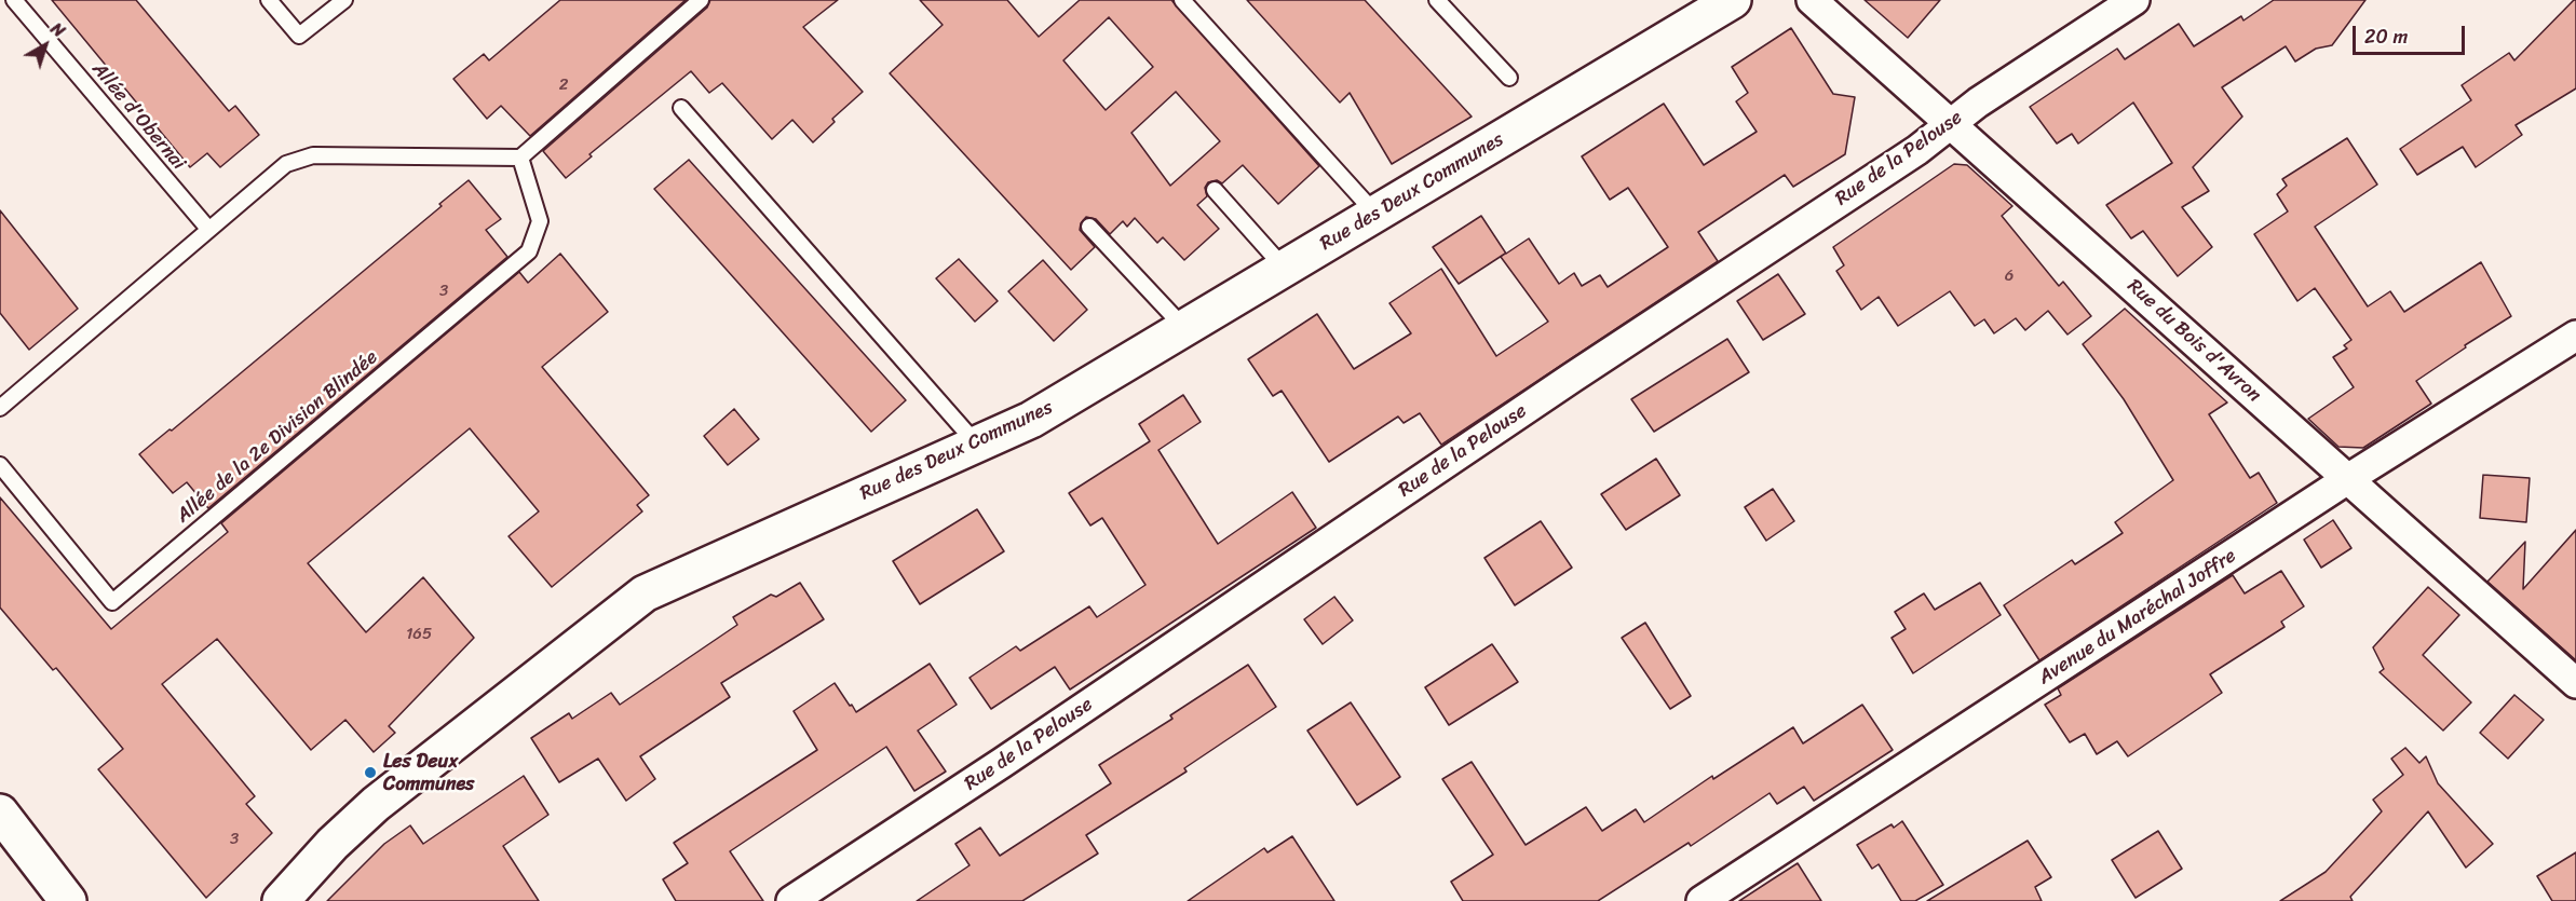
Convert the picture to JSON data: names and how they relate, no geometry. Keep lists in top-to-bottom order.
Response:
{
  "streets": {
    "street": [
      "Rue de la Pelouse",
      "Rue des Deux Communes",
      "Rue du Bois d'Avron",
      "Avenue du Maréchal Joffre"
    ],
    "lane": ["Allée d'Obernai", "Allée de la 2e Division Blindée"]
  },
  "crossings": [
    ["Rue de la Pelouse", "Rue du Bois d'Avron"],
    ["Rue du Bois d'Avron", "Avenue du Maréchal Joffre"]
  ],
  "places": ["Les Deux Communes"],
  "house_numbers": [
    "2",
    "6",
    "3",
    "165",
    "3"
  ],
  "scale_bar": "20 m",
  "north": "top right"
}
